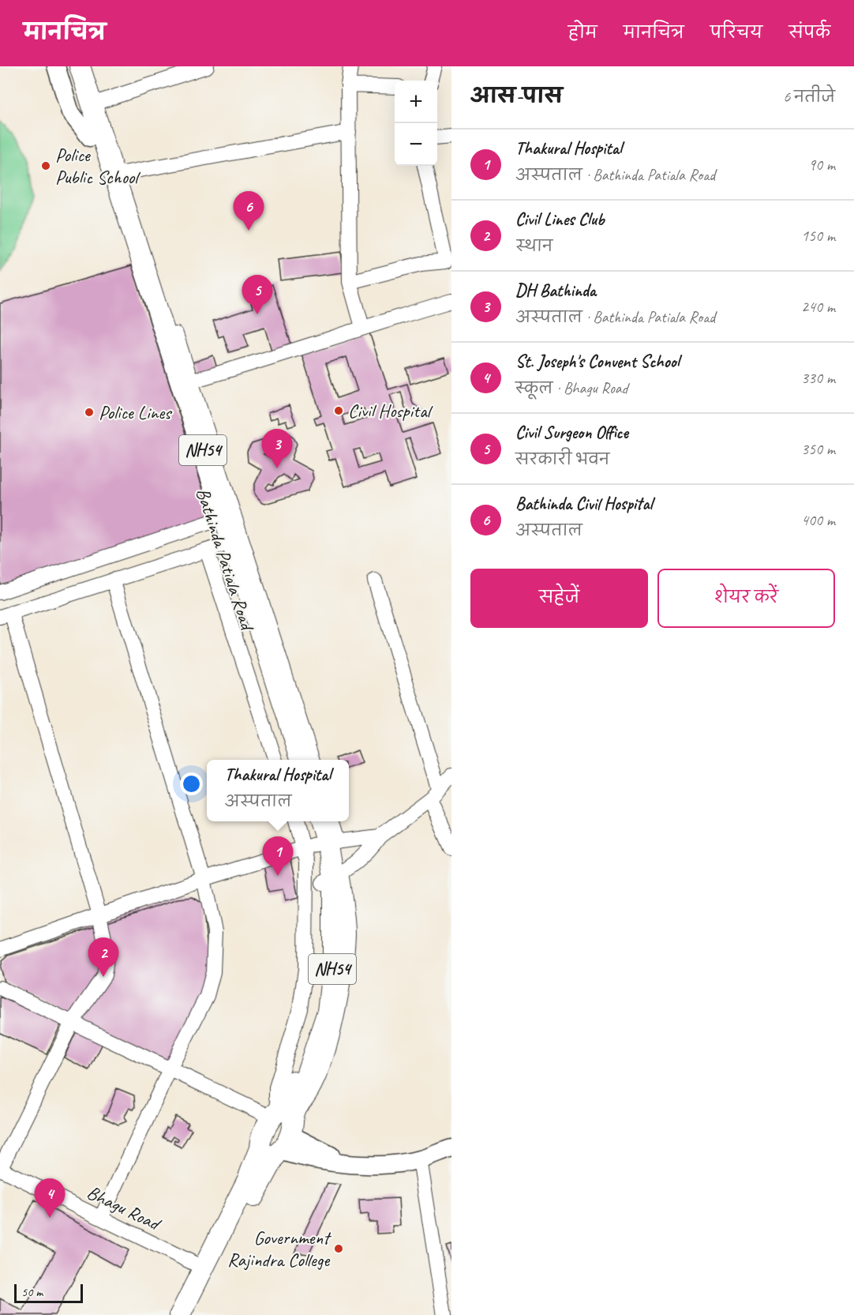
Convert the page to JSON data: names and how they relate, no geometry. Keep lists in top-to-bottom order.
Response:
{
  "streets": {
    "highway": ["NH54", "Bathinda Patiala Road"],
    "street": ["Bhagu Road"]
  },
  "crossings": [
    ["NH54", "Bathinda Patiala Road"],
    ["NH54", "Bhagu Road"]
  ],
  "places": [
    "Police Public School",
    "Civil Hospital",
    "Police Lines",
    "Government Rajindra College"
  ],
  "scale_bar": "50 m",
  "page": {
    "header": "मानचित्र",
    "nav": [
      "होम",
      "मानचित्र",
      "परिचय",
      "संपर्क"
    ],
    "heading": ["आस-पास", "6 नतीजे"],
    "map_buttons": ["+", "−"],
    "list": [
      {
        "mark": "1",
        "name": "Thakural Hospital",
        "note": "अस्पताल · Bathinda Patiala Road",
        "value": "90 m"
      },
      {
        "mark": "2",
        "name": "Civil Lines Club",
        "note": "स्थान",
        "value": "150 m"
      },
      {
        "mark": "3",
        "name": "DH Bathinda",
        "note": "अस्पताल · Bathinda Patiala Road",
        "value": "240 m"
      },
      {
        "mark": "4",
        "name": "St. Joseph's Convent School",
        "note": "स्कूल · Bhagu Road",
        "value": "330 m"
      },
      {
        "mark": "5",
        "name": "Civil Surgeon Office",
        "note": "सरकारी भवन",
        "value": "350 m"
      },
      {
        "mark": "6",
        "name": "Bathinda Civil Hospital",
        "note": "अस्पताल",
        "value": "400 m"
      }
    ],
    "pins": [
      "6",
      "5",
      "3",
      "1",
      "2",
      "4"
    ],
    "buttons": ["सहेजें", "शेयर करें"],
    "popup": ["Thakural Hospital", "अस्पताल"],
    "scale": "50 m"
  }
}
